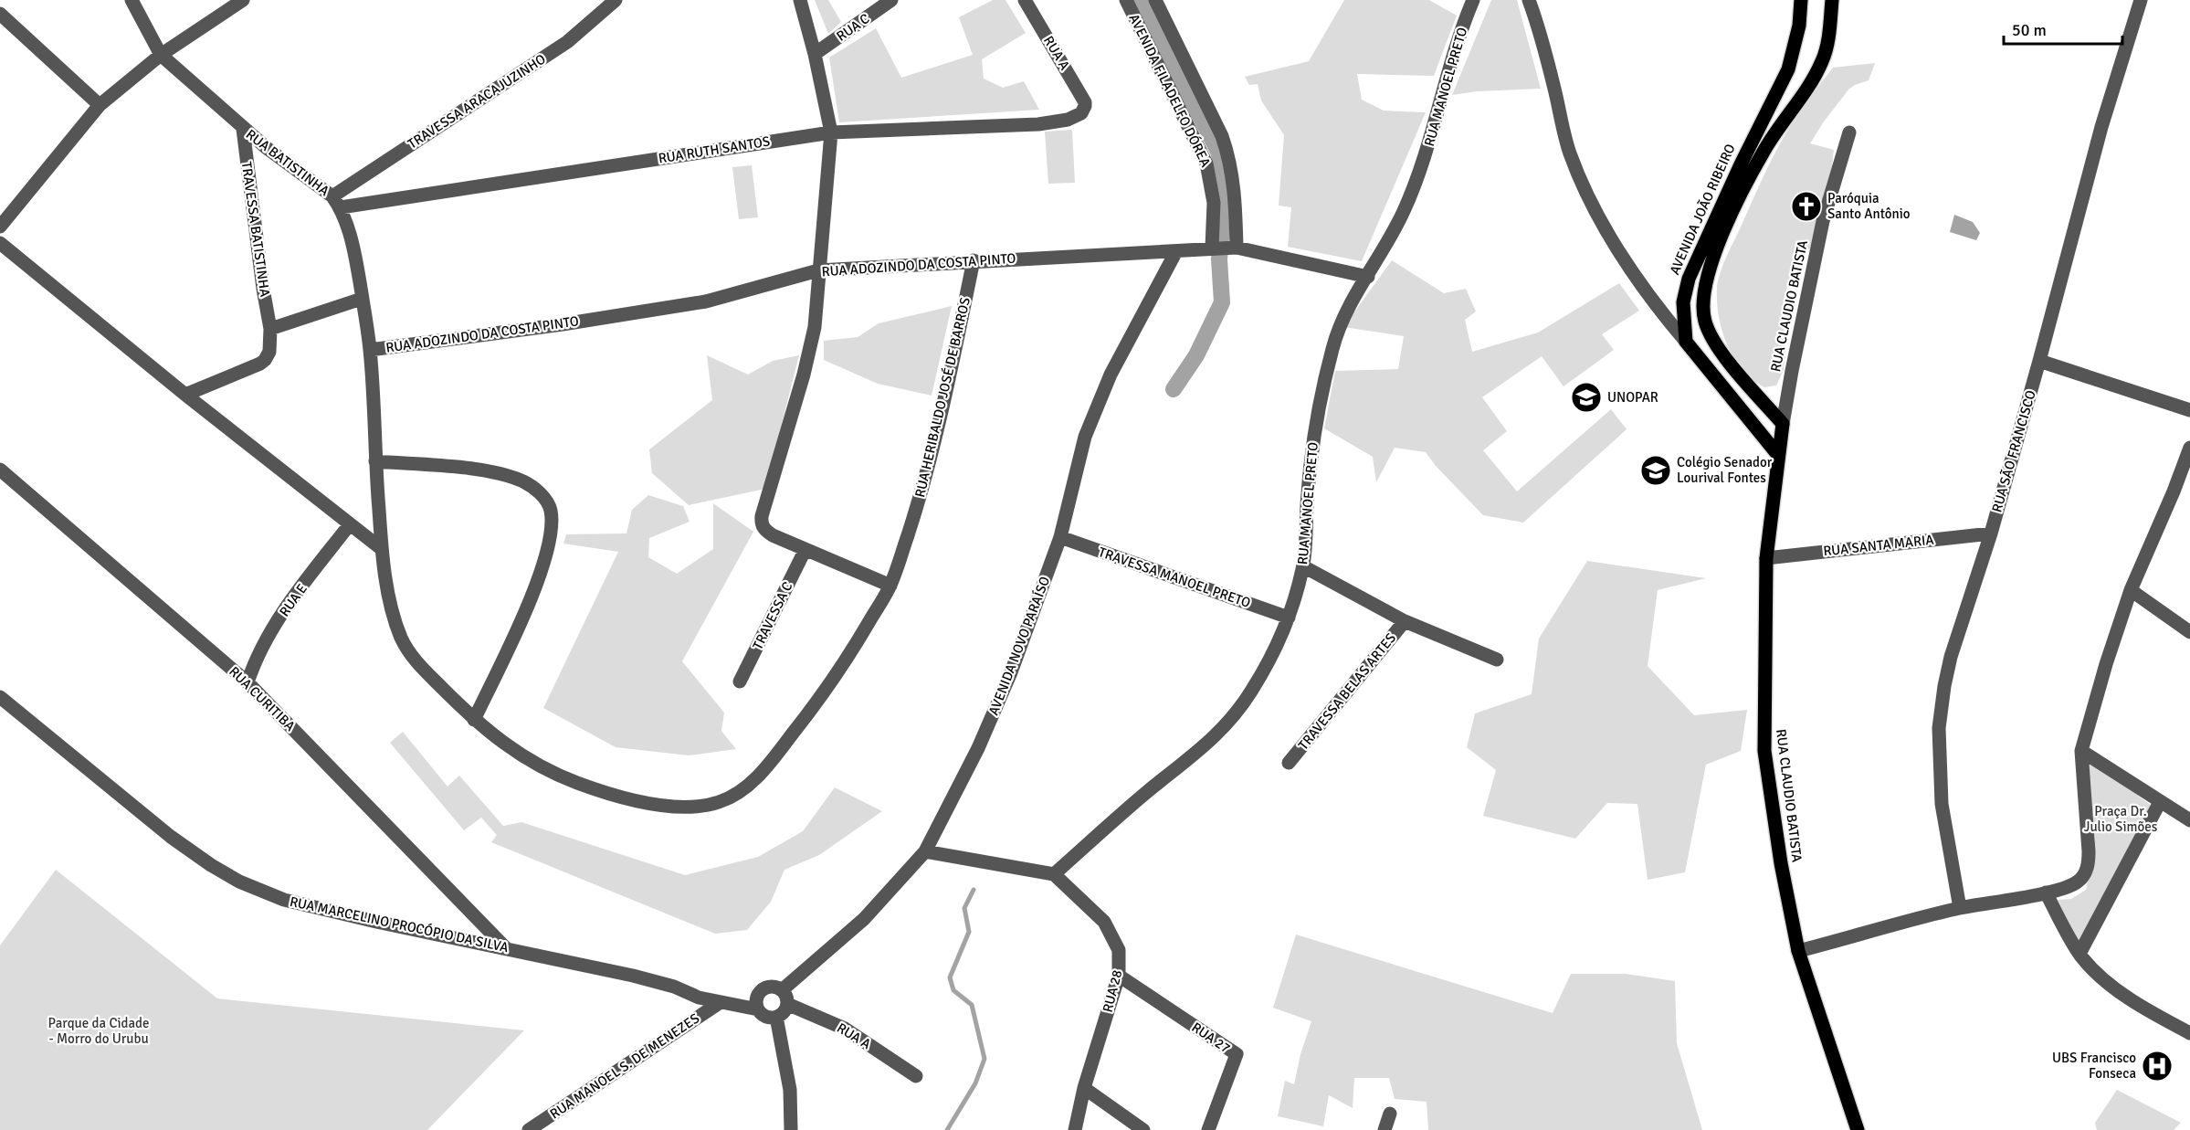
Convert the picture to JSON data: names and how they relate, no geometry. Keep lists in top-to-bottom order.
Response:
{
  "streets": {
    "main road": ["AVENIDA JOÃO RIBEIRO", "RUA CLAUDIO BATISTA"],
    "street": [
      "RUA C",
      "RUA A",
      "RUA MANOEL PRETO",
      "AVENIDA FILADELFO DÓREA",
      "TRAVESSA ARACAJUZINHO",
      "RUA RUTH SANTOS",
      "RUA BATISTINHA",
      "TRAVESSA BATISTINHA",
      "RUA ADOZINDO DA COSTA PINTO",
      "RUA HERIBALDO JOSÉ DE BARROS",
      "RUA SÃO FRANCISCO",
      "RUA SANTA MARIA",
      "TRAVESSA MANOEL PRETO",
      "RUA E",
      "TRAVESSA C",
      "AVENIDA NOVO PARAÍSO",
      "TRAVESSA BELAS ARTES",
      "RUA CURITIBA",
      "RUA MARCELINO PROCÓPIO DA SILVA",
      "RUA 28",
      "RUA 27",
      "RUA MANOEL S. DE MENEZES"
    ]
  },
  "crossings": [
    ["RUA A", "RUA RUTH SANTOS"],
    ["RUA A", "AVENIDA NOVO PARAÍSO"],
    ["RUA A", "RUA MARCELINO PROCÓPIO DA SILVA"],
    ["RUA MANOEL PRETO", "RUA ADOZINDO DA COSTA PINTO"],
    ["RUA MANOEL PRETO", "TRAVESSA MANOEL PRETO"],
    ["RUA MANOEL PRETO", "TRAVESSA BELAS ARTES"],
    ["RUA MANOEL PRETO", "RUA 28"],
    ["AVENIDA FILADELFO DÓREA", "RUA ADOZINDO DA COSTA PINTO"],
    ["TRAVESSA ARACAJUZINHO", "RUA RUTH SANTOS"],
    ["TRAVESSA ARACAJUZINHO", "RUA BATISTINHA"],
    ["RUA RUTH SANTOS", "RUA BATISTINHA"],
    ["RUA BATISTINHA", "TRAVESSA BATISTINHA"],
    ["RUA BATISTINHA", "RUA ADOZINDO DA COSTA PINTO"],
    ["AVENIDA JOÃO RIBEIRO", "RUA CLAUDIO BATISTA"],
    ["RUA ADOZINDO DA COSTA PINTO", "RUA HERIBALDO JOSÉ DE BARROS"],
    ["RUA ADOZINDO DA COSTA PINTO", "AVENIDA NOVO PARAÍSO"],
    ["RUA CLAUDIO BATISTA", "RUA SANTA MARIA"],
    ["RUA SÃO FRANCISCO", "RUA SANTA MARIA"],
    ["TRAVESSA MANOEL PRETO", "AVENIDA NOVO PARAÍSO"],
    ["RUA E", "RUA CURITIBA"],
    ["AVENIDA NOVO PARAÍSO", "RUA MARCELINO PROCÓPIO DA SILVA"],
    ["RUA CURITIBA", "RUA MARCELINO PROCÓPIO DA SILVA"],
    ["RUA MARCELINO PROCÓPIO DA SILVA", "RUA MANOEL S. DE MENEZES"],
    ["RUA 28", "RUA 27"]
  ],
  "parks": ["Praça Dr. Julio Simões", "Parque da Cidade - Morro do Urubu"],
  "places": {
    "church": ["Paróquia Santo Antônio"],
    "school or university": ["UNOPAR", "Colégio Senador Lourival Fontes"],
    "hospital": ["UBS Francisco Fonseca"]
  },
  "scale_bar": "50 m"
}
